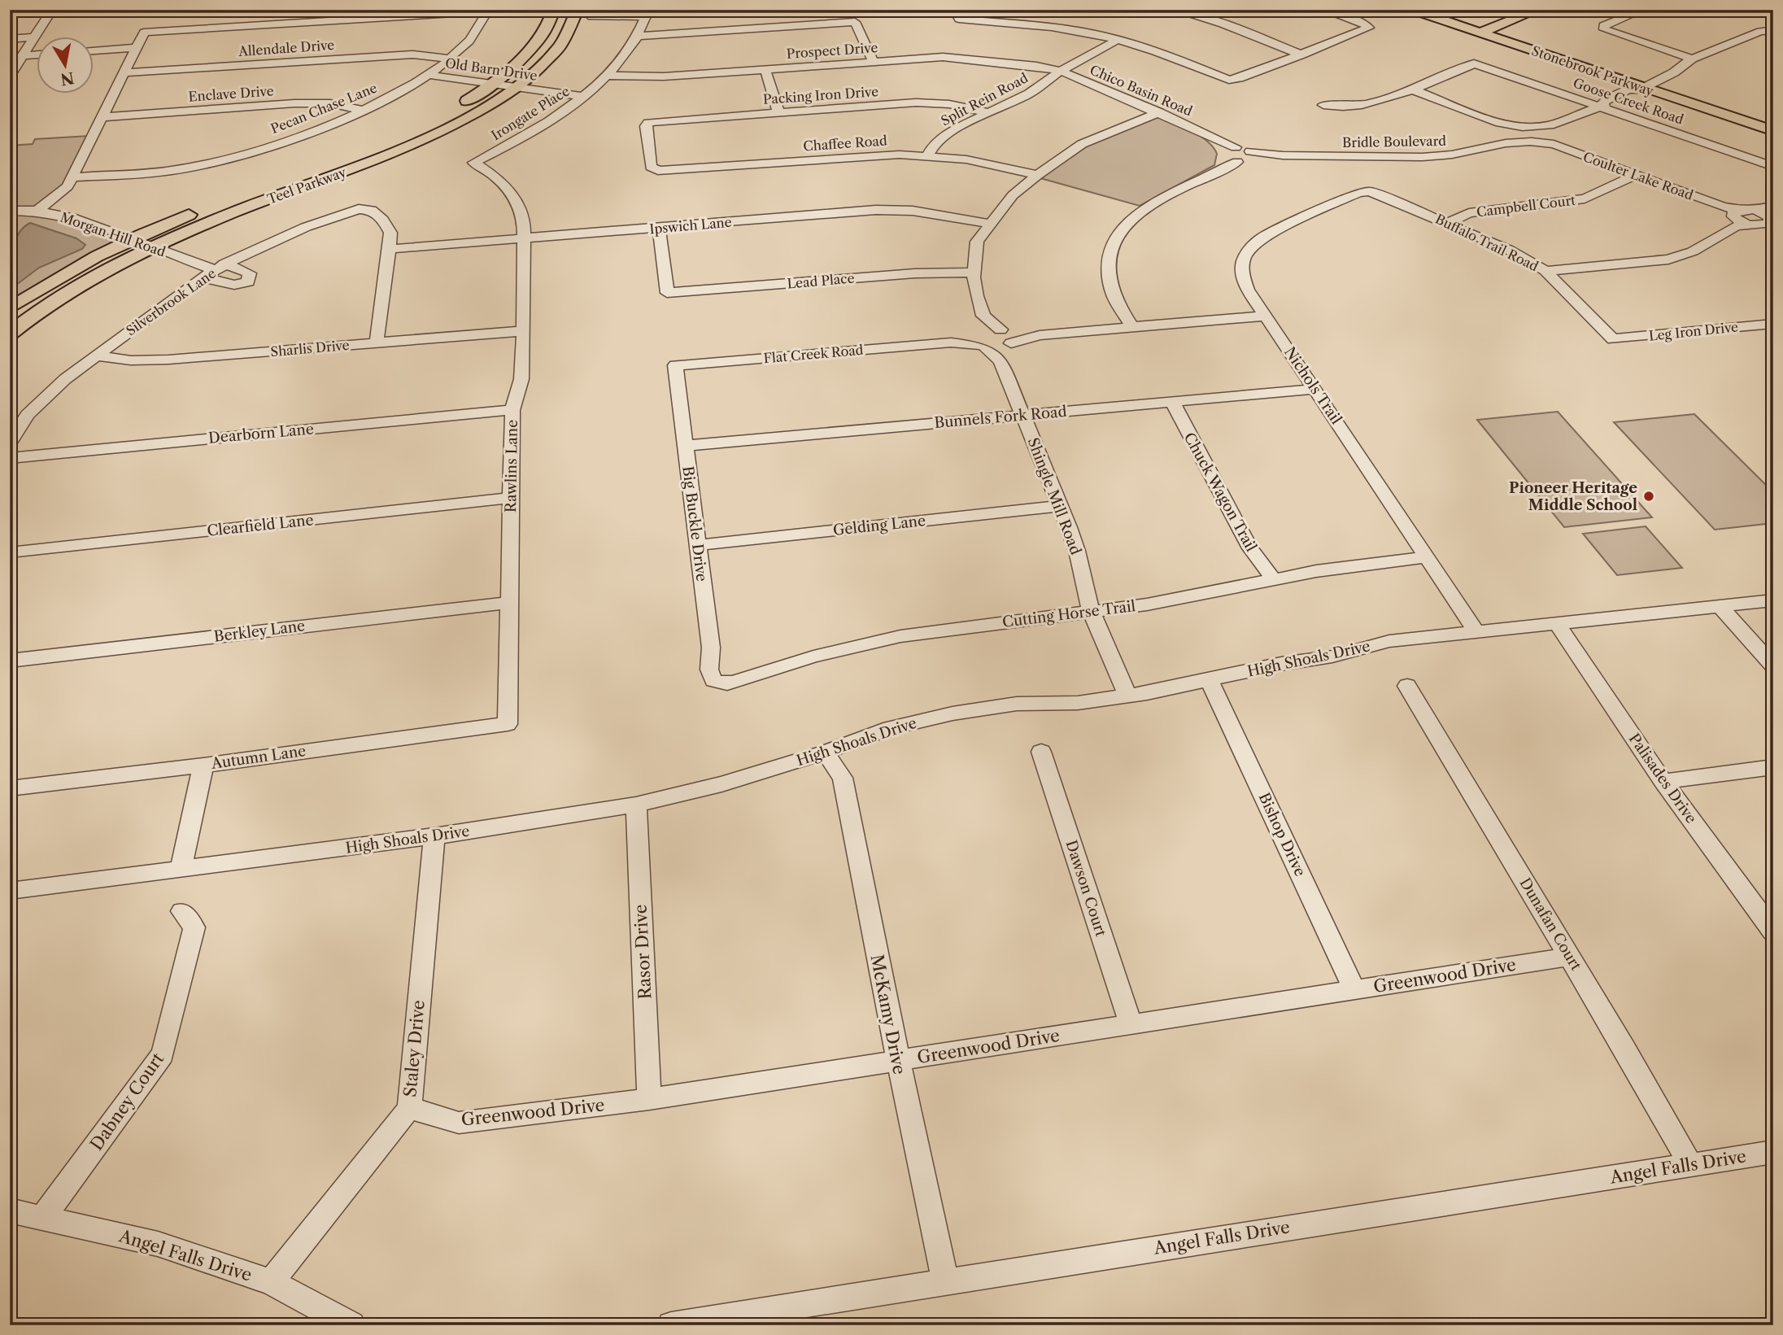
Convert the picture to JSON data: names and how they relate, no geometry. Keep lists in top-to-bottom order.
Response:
{
  "streets": {
    "main road": ["Stonebrook Parkway", "Teel Parkway"],
    "street": [
      "Allendale Drive",
      "Prospect Drive",
      "Old Barn Drive",
      "Chico Basin Road",
      "Enclave Drive",
      "Packing Iron Drive",
      "Split Rein Road",
      "Goose Creek Road",
      "Pecan Chase Lane",
      "Irongate Place",
      "Bridle Boulevard",
      "Chaffee Road",
      "Coulter Lake Road",
      "Campbell Court",
      "Ipswich Lane",
      "Morgan Hill Road",
      "Buffalo Trail Road",
      "Lead Place",
      "Silverbrook Lane",
      "Leg Iron Drive",
      "Sharlis Drive",
      "Flat Creek Road",
      "Nichols Trail",
      "Bunnels Fork Road",
      "Dearborn Lane",
      "Rawlins Lane",
      "Chuck Wagon Trail",
      "Shingle Mill Road",
      "Big Buckle Drive",
      "Clearfield Lane",
      "Gelding Lane",
      "Cutting Horse Trail",
      "Berkley Lane",
      "High Shoals Drive",
      "Autumn Lane",
      "Palisades Drive",
      "Bishop Drive",
      "Dawson Court",
      "Dunafan Court",
      "Rasor Drive",
      "Greenwood Drive",
      "McKamy Drive",
      "Staley Drive",
      "Dabney Court",
      "Angel Falls Drive"
    ]
  },
  "crossings": [
    ["Allendale Drive", "Pecan Chase Lane"],
    ["Prospect Drive", "Chico Basin Road"],
    ["Prospect Drive", "Split Rein Road"],
    ["Prospect Drive", "Irongate Place"],
    ["Old Barn Drive", "Pecan Chase Lane"],
    ["Old Barn Drive", "Irongate Place"],
    ["Old Barn Drive", "Teel Parkway"],
    ["Chico Basin Road", "Split Rein Road"],
    ["Chico Basin Road", "Bridle Boulevard"],
    ["Enclave Drive", "Pecan Chase Lane"],
    ["Packing Iron Drive", "Split Rein Road"],
    ["Packing Iron Drive", "Chaffee Road"],
    ["Split Rein Road", "Chaffee Road"],
    ["Irongate Place", "Rawlins Lane"],
    ["Bridle Boulevard", "Coulter Lake Road"],
    ["Coulter Lake Road", "Campbell Court"],
    ["Teel Parkway", "Morgan Hill Road"],
    ["Campbell Court", "Buffalo Trail Road"],
    ["Ipswich Lane", "Lead Place"],
    ["Ipswich Lane", "Silverbrook Lane"],
    ["Ipswich Lane", "Rawlins Lane"],
    ["Morgan Hill Road", "Silverbrook Lane"],
    ["Buffalo Trail Road", "Leg Iron Drive"],
    ["Buffalo Trail Road", "Nichols Trail"],
    ["Silverbrook Lane", "Sharlis Drive"],
    ["Sharlis Drive", "Rawlins Lane"],
    ["Flat Creek Road", "Shingle Mill Road"],
    ["Flat Creek Road", "Big Buckle Drive"],
    ["Nichols Trail", "Bunnels Fork Road"],
    ["Nichols Trail", "Cutting Horse Trail"],
    ["Nichols Trail", "High Shoals Drive"],
    ["Bunnels Fork Road", "Chuck Wagon Trail"],
    ["Bunnels Fork Road", "Shingle Mill Road"],
    ["Bunnels Fork Road", "Big Buckle Drive"],
    ["Dearborn Lane", "Rawlins Lane"],
    ["Rawlins Lane", "Clearfield Lane"],
    ["Rawlins Lane", "Berkley Lane"],
    ["Rawlins Lane", "Autumn Lane"],
    ["Chuck Wagon Trail", "Cutting Horse Trail"],
    ["Shingle Mill Road", "Gelding Lane"],
    ["Shingle Mill Road", "Cutting Horse Trail"],
    ["Shingle Mill Road", "High Shoals Drive"],
    ["Big Buckle Drive", "Gelding Lane"],
    ["Big Buckle Drive", "Cutting Horse Trail"],
    ["High Shoals Drive", "Palisades Drive"],
    ["High Shoals Drive", "Bishop Drive"],
    ["High Shoals Drive", "Rasor Drive"],
    ["High Shoals Drive", "McKamy Drive"],
    ["High Shoals Drive", "Staley Drive"],
    ["Bishop Drive", "Greenwood Drive"],
    ["Dawson Court", "Greenwood Drive"],
    ["Dunafan Court", "Greenwood Drive"],
    ["Dunafan Court", "Angel Falls Drive"],
    ["Rasor Drive", "Greenwood Drive"],
    ["Greenwood Drive", "McKamy Drive"],
    ["Greenwood Drive", "Staley Drive"],
    ["McKamy Drive", "Angel Falls Drive"],
    ["Staley Drive", "Angel Falls Drive"],
    ["Dabney Court", "Angel Falls Drive"]
  ],
  "places": ["Pioneer Heritage Middle School"],
  "north": "bottom"
}
